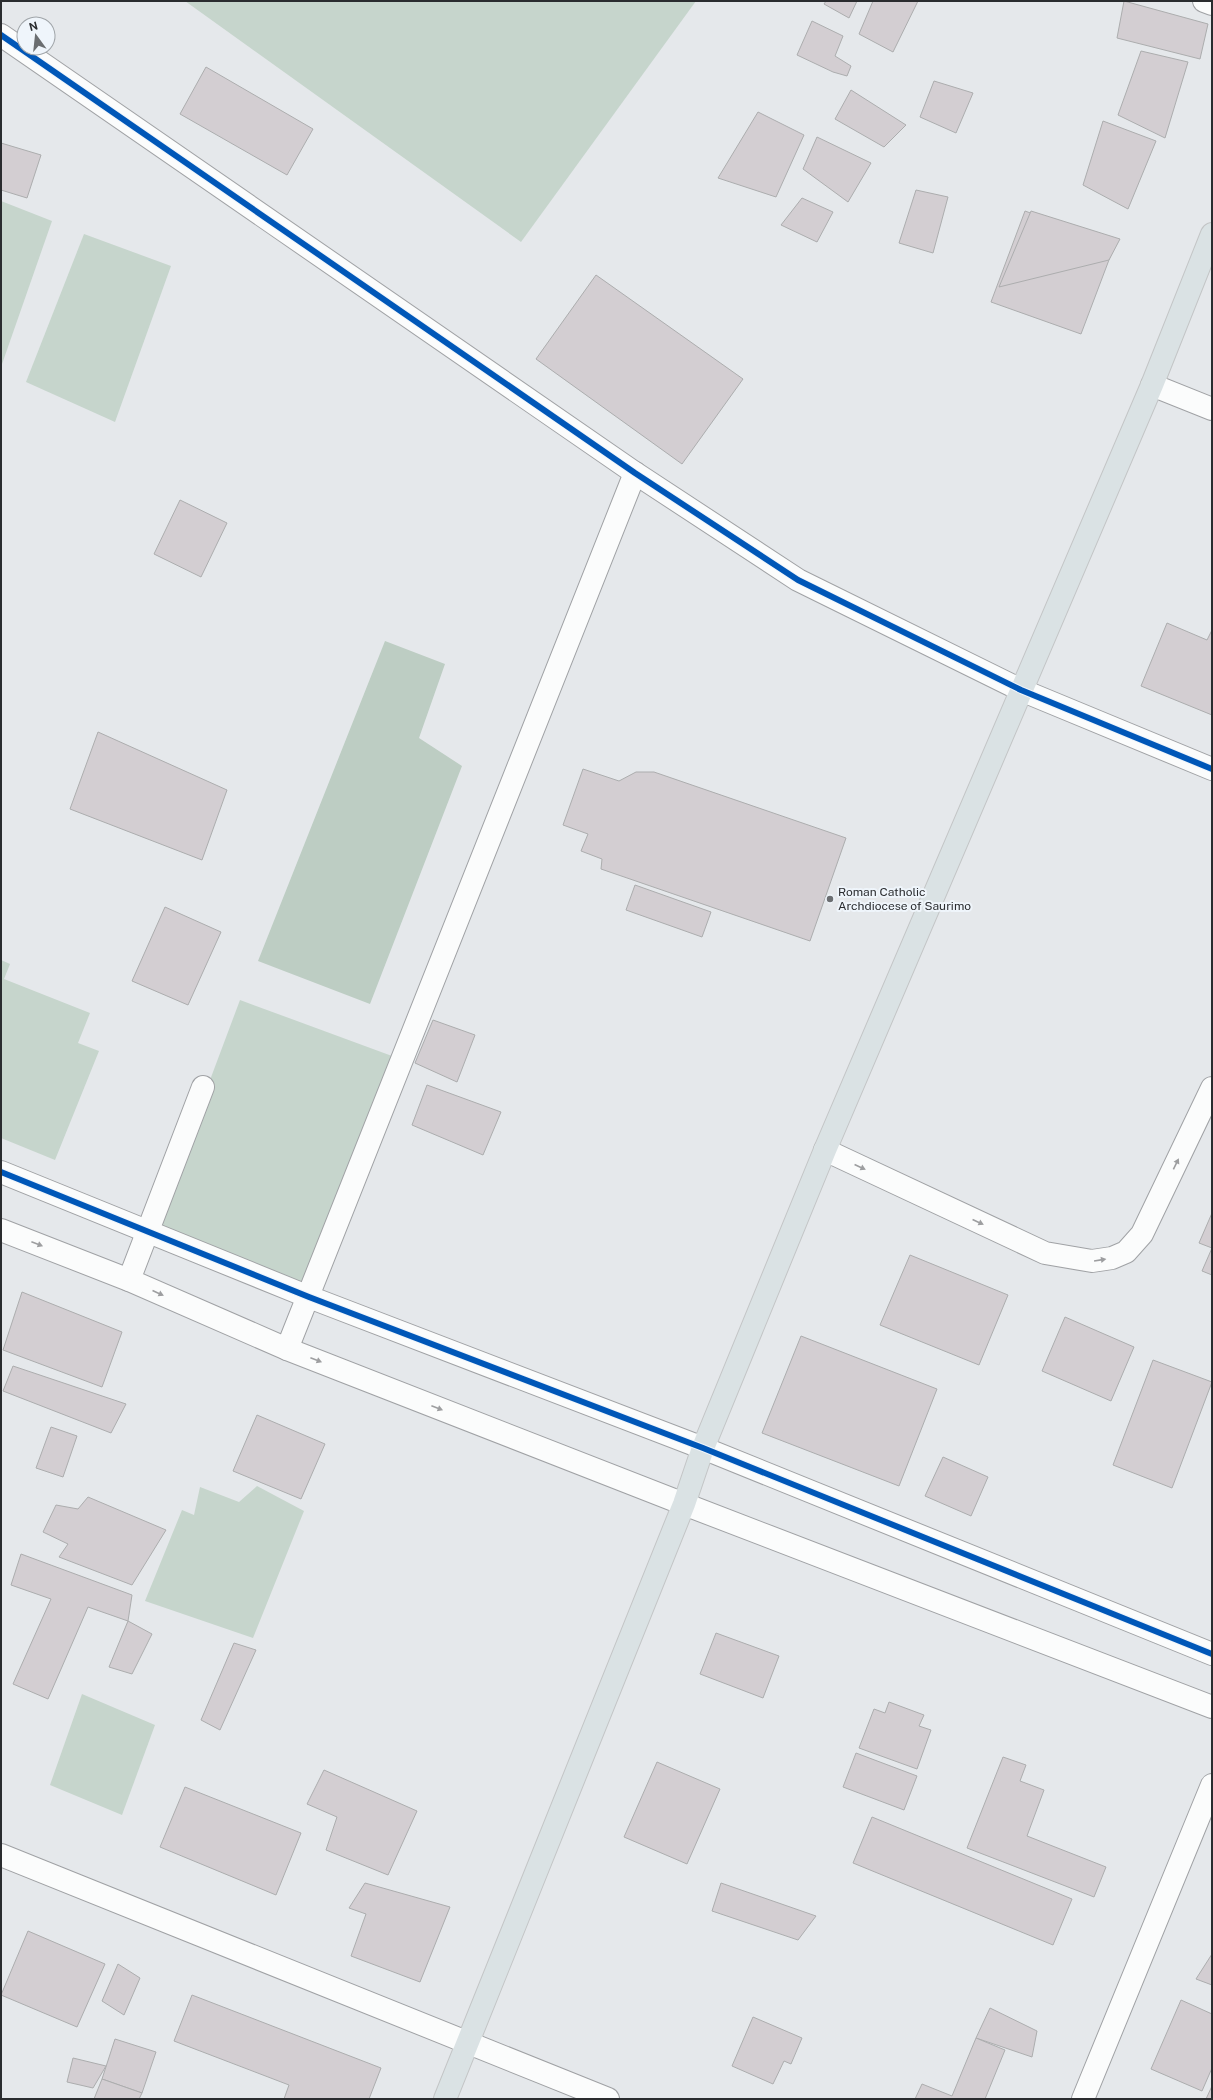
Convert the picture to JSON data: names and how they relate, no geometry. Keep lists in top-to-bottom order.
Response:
{
  "places": ["Roman Catholic Archdiocese of Saurimo"],
  "north": "top"
}
